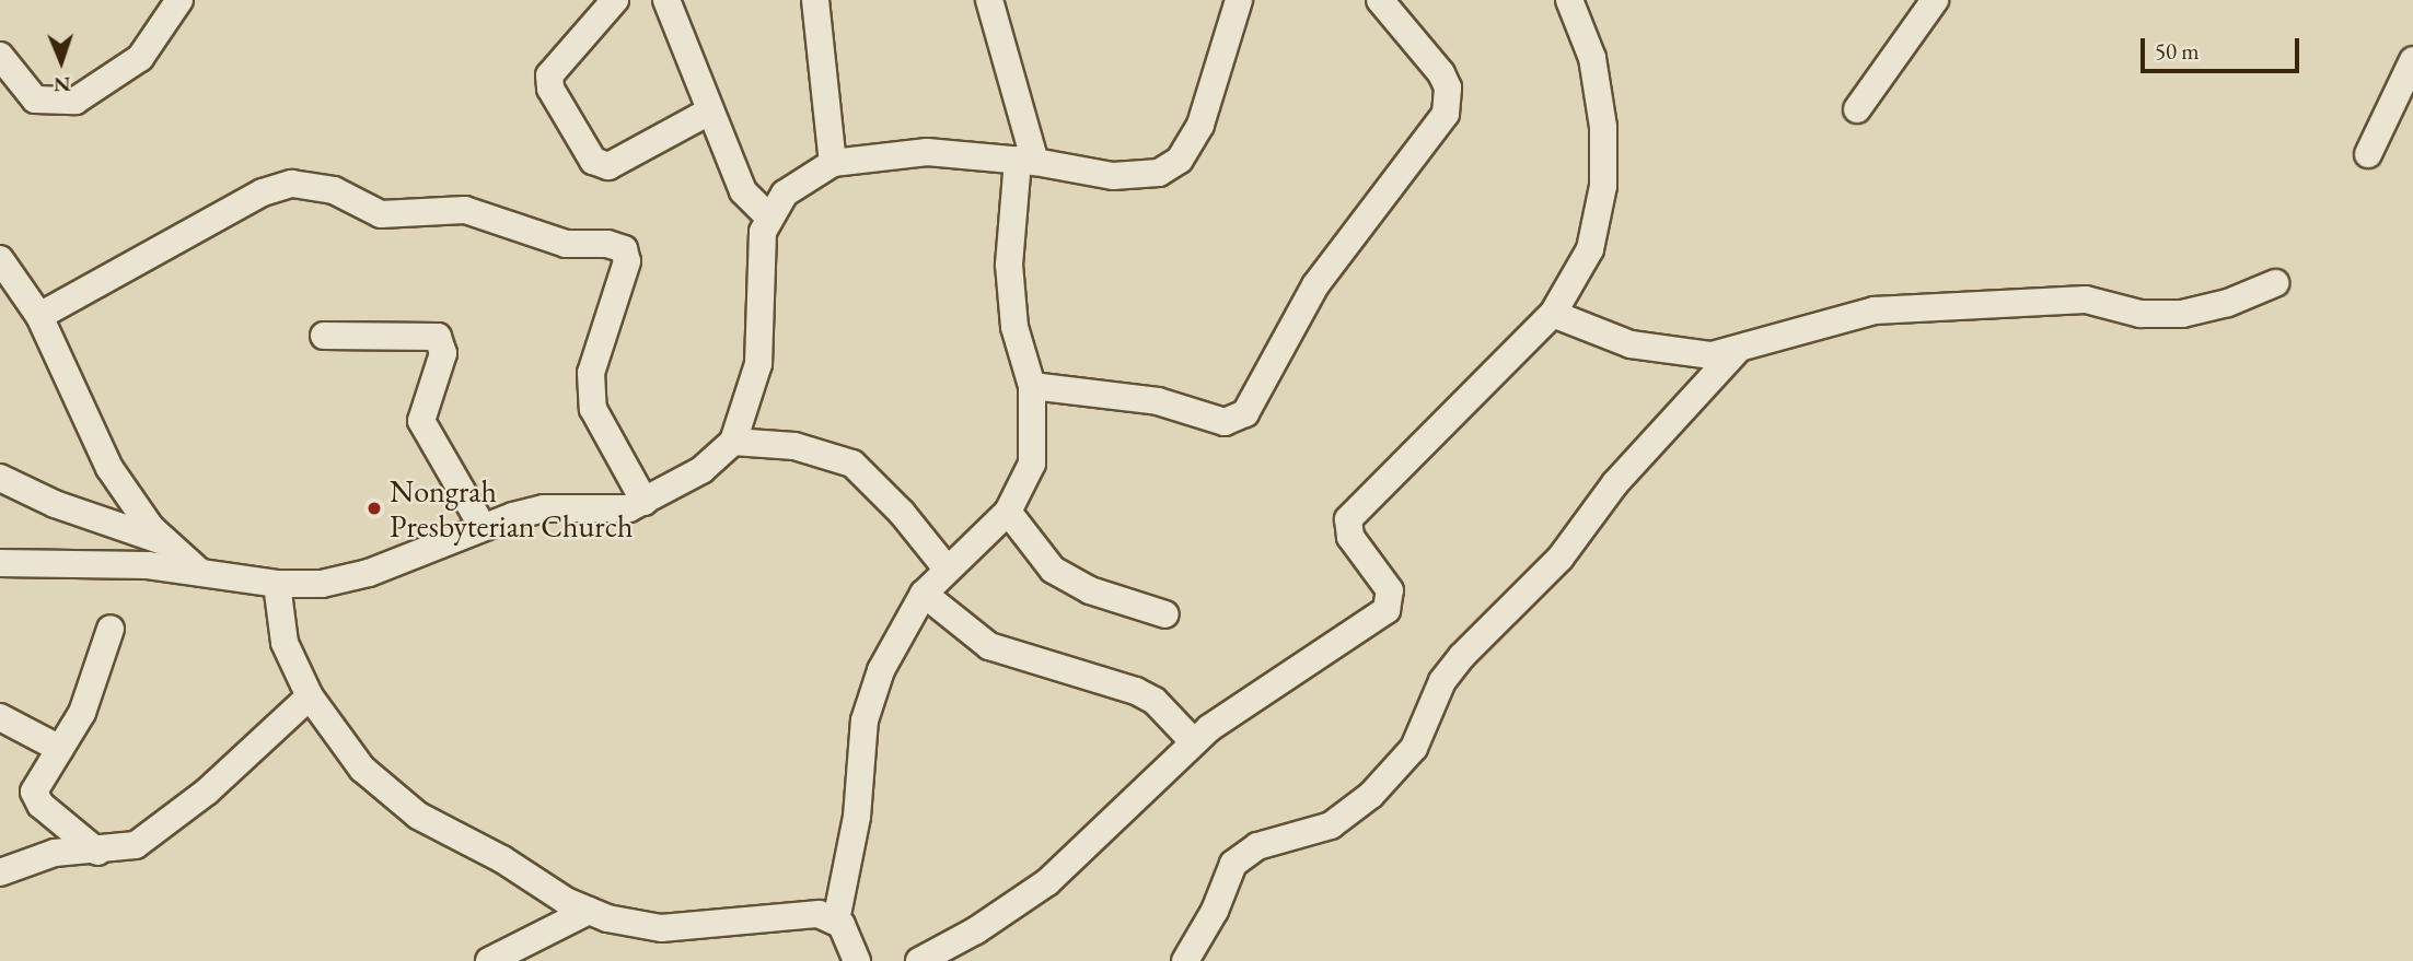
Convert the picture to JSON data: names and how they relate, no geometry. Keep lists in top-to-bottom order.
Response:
{
  "places": ["Nongrah Presbyterian Church"],
  "scale_bar": "50 m",
  "north": "bottom"
}
